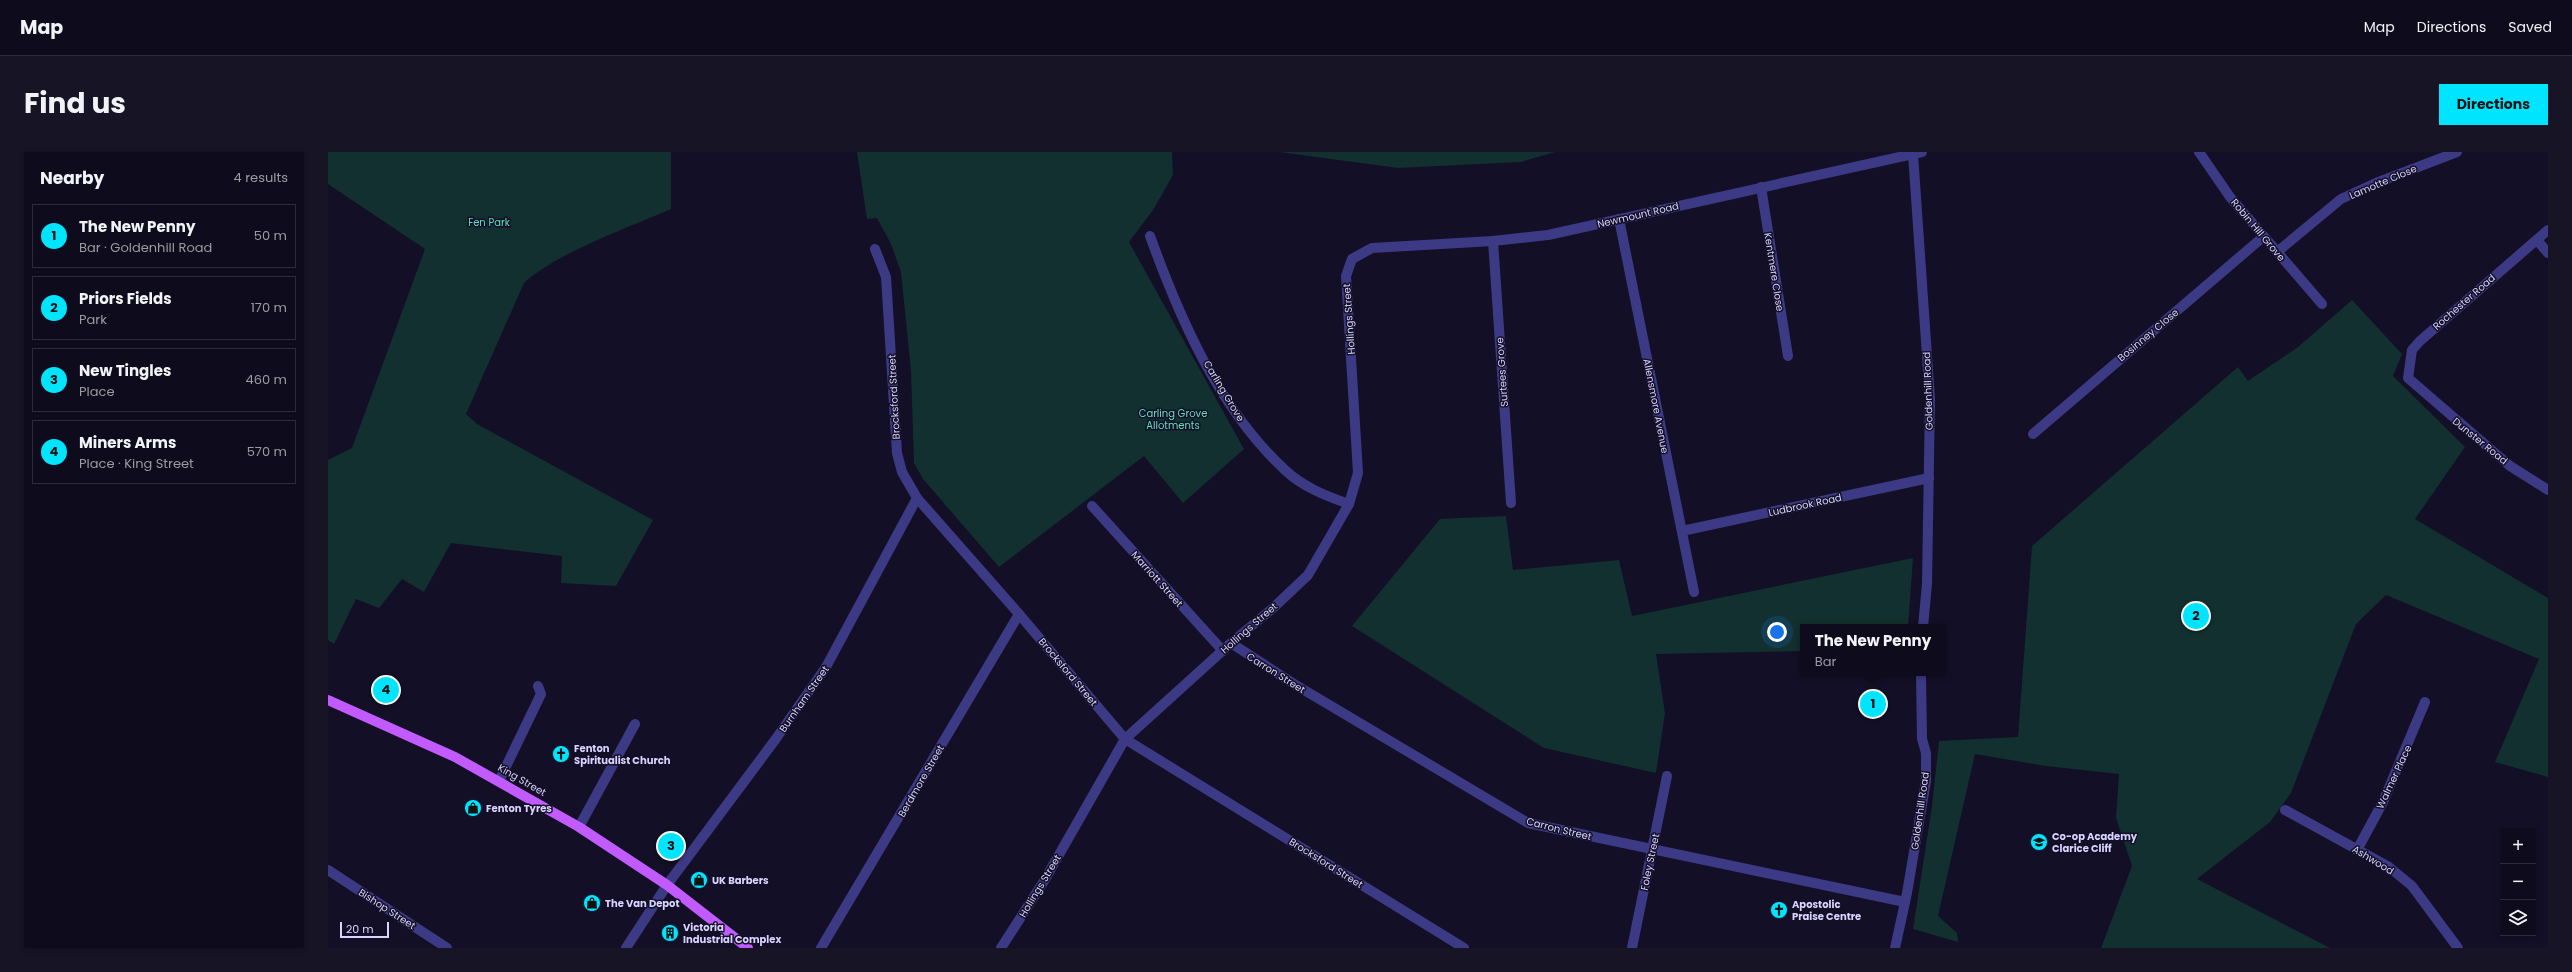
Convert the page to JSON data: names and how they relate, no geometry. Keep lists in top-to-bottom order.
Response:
{
  "streets": {
    "main road": ["King Street"],
    "street": [
      "Lamotte Close",
      "Newmount Road",
      "Robin Hill Grove",
      "Kentmere Close",
      "Rochester Road",
      "Hollings Street",
      "Bosinney Close",
      "Surtees Grove",
      "Carling Grove",
      "Goldenhill Road",
      "Brocksford Street",
      "Allensmore Avenue",
      "Dunster Road",
      "Ludbrook Road",
      "Marriott Street",
      "Carron Street",
      "Burnham Street",
      "Walmer Place",
      "Berdmore Street",
      "Ashwood",
      "Foley Street",
      "Bishop Street"
    ]
  },
  "crossings": [
    ["Lamotte Close", "Robin Hill Grove"],
    ["Newmount Road", "Kentmere Close"],
    ["Newmount Road", "Hollings Street"],
    ["Newmount Road", "Surtees Grove"],
    ["Newmount Road", "Goldenhill Road"],
    ["Newmount Road", "Allensmore Avenue"],
    ["Robin Hill Grove", "Bosinney Close"],
    ["Rochester Road", "Dunster Road"],
    ["Hollings Street", "Carling Grove"],
    ["Hollings Street", "Brocksford Street"],
    ["Hollings Street", "Marriott Street"],
    ["Hollings Street", "Carron Street"],
    ["Goldenhill Road", "Ludbrook Road"],
    ["Goldenhill Road", "Carron Street"],
    ["Brocksford Street", "Burnham Street"],
    ["Brocksford Street", "Berdmore Street"],
    ["Allensmore Avenue", "Ludbrook Road"],
    ["Carron Street", "Foley Street"],
    ["Burnham Street", "King Street"],
    ["Walmer Place", "Ashwood"]
  ],
  "parks": ["Fen Park", "Carling Grove Allotments"],
  "places": {
    "church": ["Fenton Spiritualist Church", "Apostolic Praise Centre"],
    "shop": ["Fenton Tyres", "UK Barbers", "The Van Depot"],
    "school or university": ["Co-op Academy Clarice Cliff"],
    "building": ["Victoria Industrial Complex"]
  },
  "scale_bar": "20 m",
  "page": {
    "header": "Map",
    "nav": ["Map", "Directions", "Saved"],
    "title": "Find us",
    "buttons": "Directions",
    "heading": ["Nearby", "4 results"],
    "list": [
      {
        "mark": "1",
        "name": "The New Penny",
        "note": "Bar · Goldenhill Road",
        "value": "50 m"
      },
      {
        "mark": "2",
        "name": "Priors Fields",
        "note": "Park",
        "value": "170 m"
      },
      {
        "mark": "3",
        "name": "New Tingles",
        "note": "Place",
        "value": "460 m"
      },
      {
        "mark": "4",
        "name": "Miners Arms",
        "note": "Place · King Street",
        "value": "570 m"
      }
    ],
    "pins": [
      "2",
      "4",
      "1",
      "3"
    ],
    "popup": ["The New Penny", "Bar"],
    "map_buttons": ["+", "−"],
    "scale": "20 m"
  }
}
